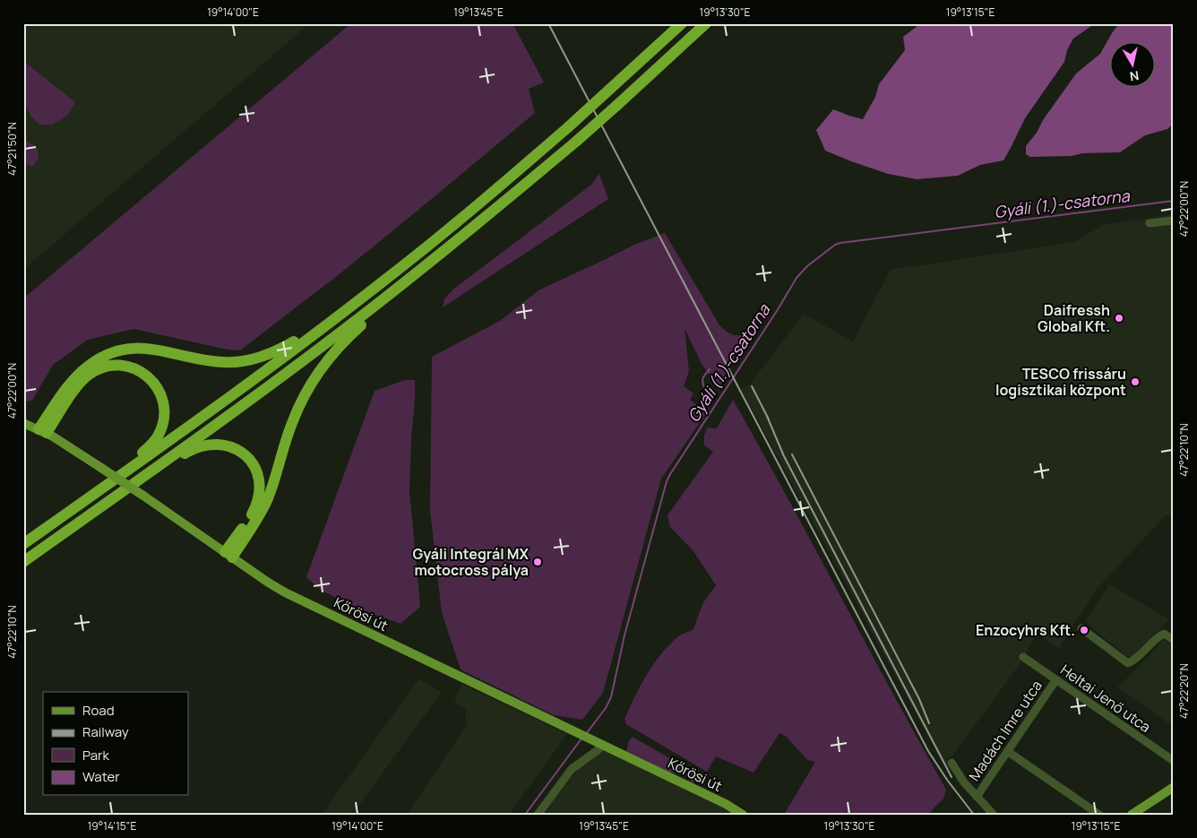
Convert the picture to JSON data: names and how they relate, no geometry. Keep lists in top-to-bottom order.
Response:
{
  "streets": {
    "main road": ["Kőrösi út"],
    "street": ["Heltai Jenő utca", "Madách Imre utca"]
  },
  "crossings": [
    ["Heltai Jenő utca", "Madách Imre utca"]
  ],
  "water": ["Gyáli (1.)-csatorna"],
  "places": [
    "Daifressh Global Kft.",
    "TESCO frissáru logisztikai központ",
    "Gyáli Integrál MX motocross pálya",
    "Enzocyhrs Kft."
  ],
  "legend": [
    "Road",
    "Railway",
    "Park",
    "Water"
  ],
  "north": "bottom",
  "coordinates": [
    "19°14'00\"E",
    "19°13'45\"E",
    "19°13'30\"E",
    "19°13'15\"E",
    "47°21'50\"N",
    "47°22'00\"N",
    "47°22'10\"N",
    "47°22'20\"N",
    "19°14'15\"E"
  ]
}
